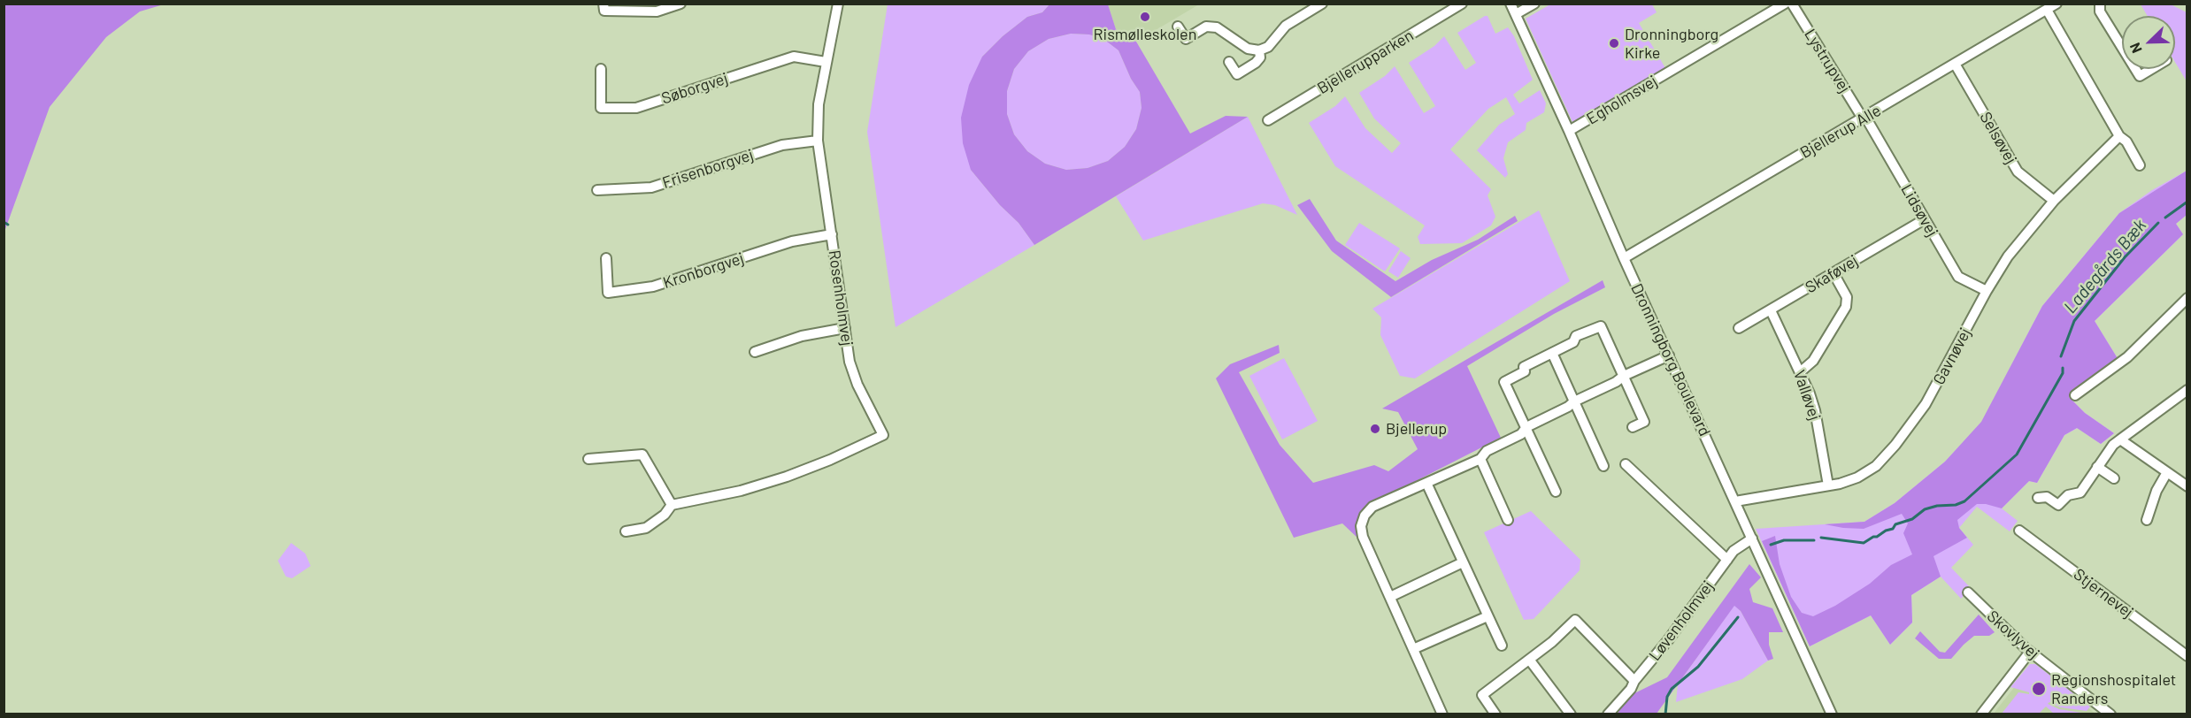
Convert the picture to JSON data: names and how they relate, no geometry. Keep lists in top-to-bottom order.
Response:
{
  "streets": {
    "street": [
      "Lystrupvej",
      "Bjellerupparken",
      "Søborgvej",
      "Egholmsvej",
      "Bjellerup Alle",
      "Selsøvej",
      "Frisenborgvej",
      "Lidsøvej",
      "Kronborgvej",
      "Skaføvej",
      "Rosenholmvej",
      "Gavnøvej",
      "Dronningborg Boulevard",
      "Valløvej",
      "Stjernevej",
      "Løvenholmvej",
      "Skovlyvej"
    ]
  },
  "crossings": [
    ["Lystrupvej", "Bjellerup Alle"],
    ["Lystrupvej", "Lidsøvej"],
    ["Søborgvej", "Rosenholmvej"],
    ["Egholmsvej", "Dronningborg Boulevard"],
    ["Bjellerup Alle", "Selsøvej"],
    ["Bjellerup Alle", "Lidsøvej"],
    ["Bjellerup Alle", "Dronningborg Boulevard"],
    ["Selsøvej", "Gavnøvej"],
    ["Frisenborgvej", "Rosenholmvej"],
    ["Lidsøvej", "Skaføvej"],
    ["Lidsøvej", "Gavnøvej"],
    ["Kronborgvej", "Rosenholmvej"],
    ["Skaføvej", "Valløvej"],
    ["Gavnøvej", "Dronningborg Boulevard"],
    ["Gavnøvej", "Valløvej"],
    ["Dronningborg Boulevard", "Løvenholmvej"]
  ],
  "water": ["Ladegårds Bæk"],
  "places": [
    "Rismølleskolen",
    "Dronningborg Kirke",
    "Bjellerup",
    "Regionshospitalet Randers"
  ],
  "north": "bottom left"
}
